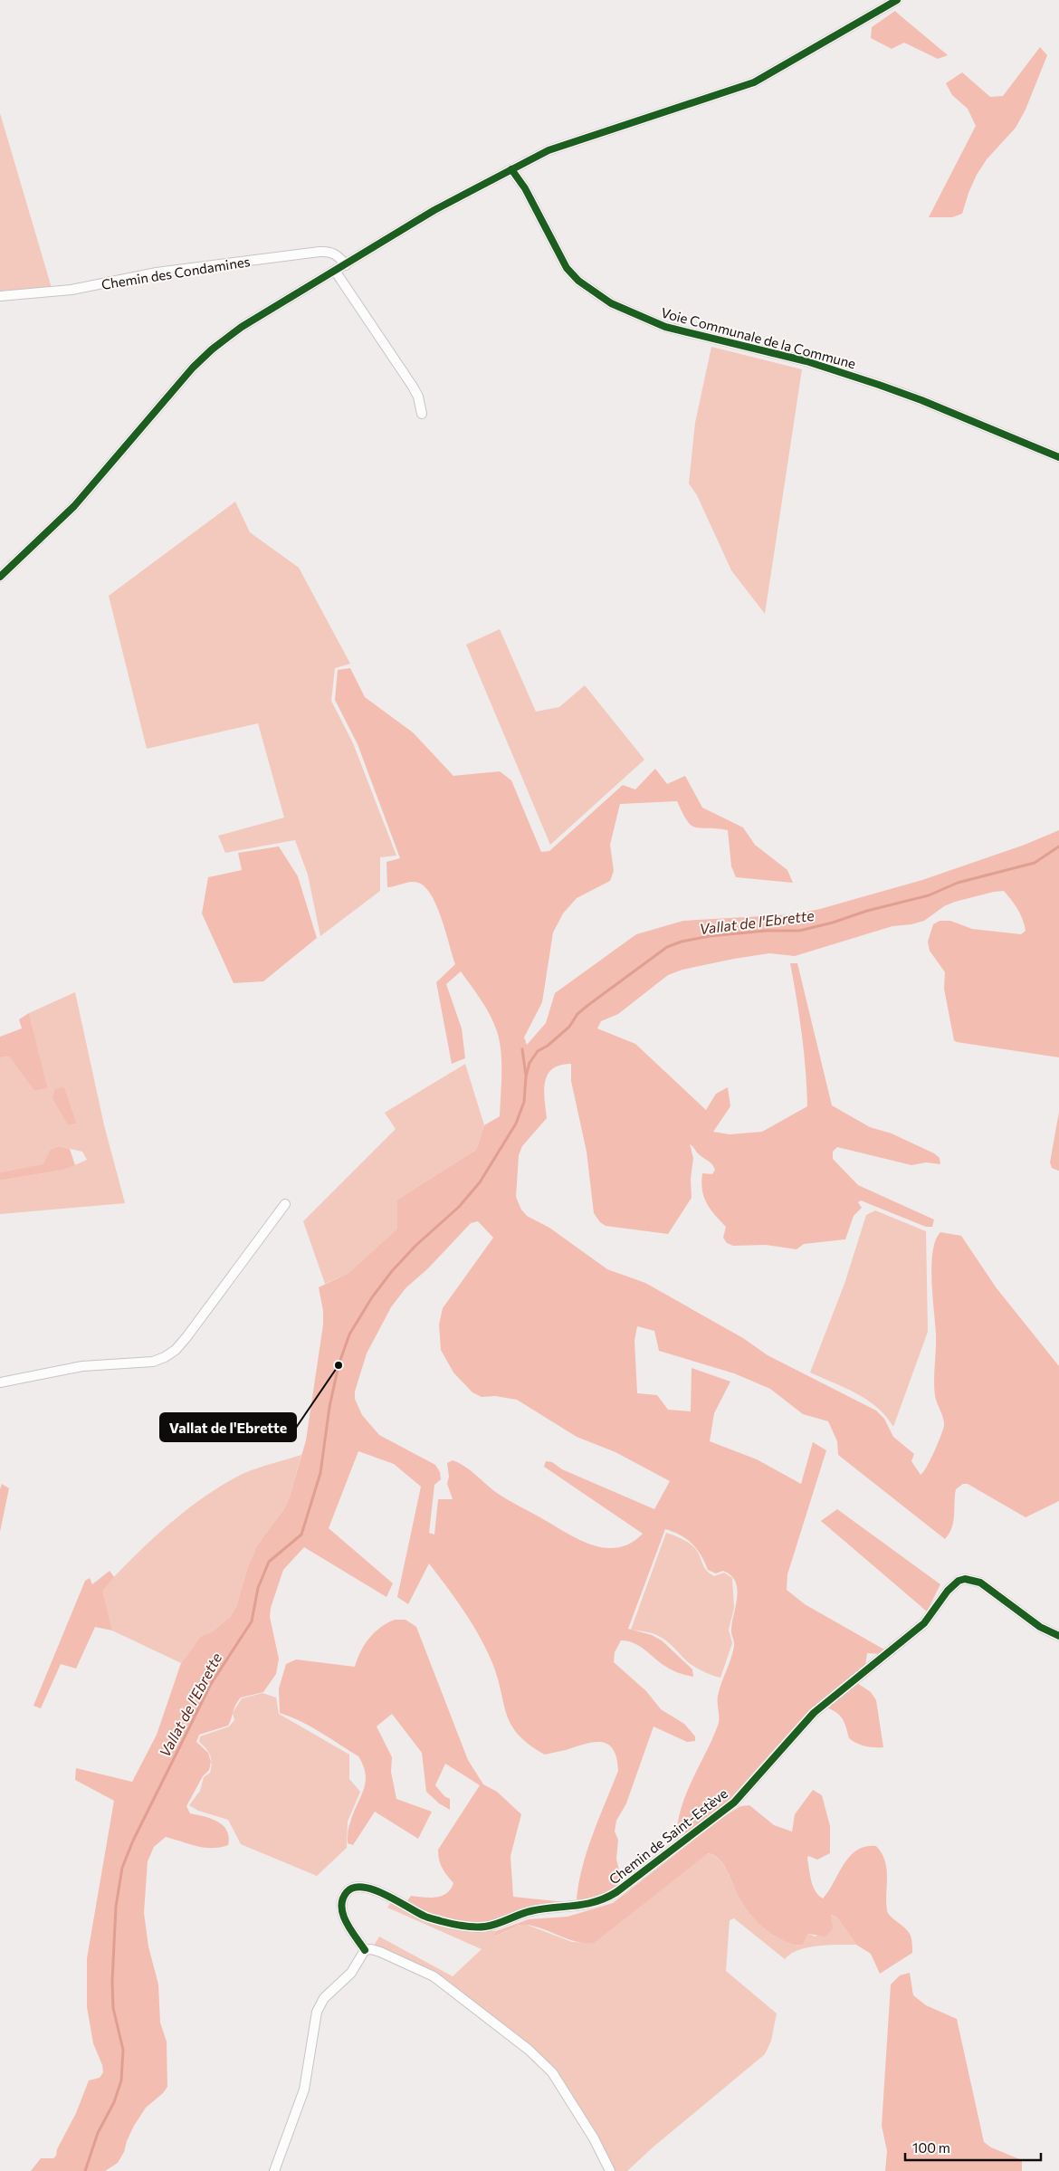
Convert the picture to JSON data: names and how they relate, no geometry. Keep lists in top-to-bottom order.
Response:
{
  "streets": {
    "street": ["Chemin des Condamines", "Voie Communale de la Commune", "Chemin de Saint-Estève"]
  },
  "water": ["Vallat de l'Ebrette"],
  "places": ["Vallat de l'Ebrette"],
  "scale_bar": "100 m"
}
